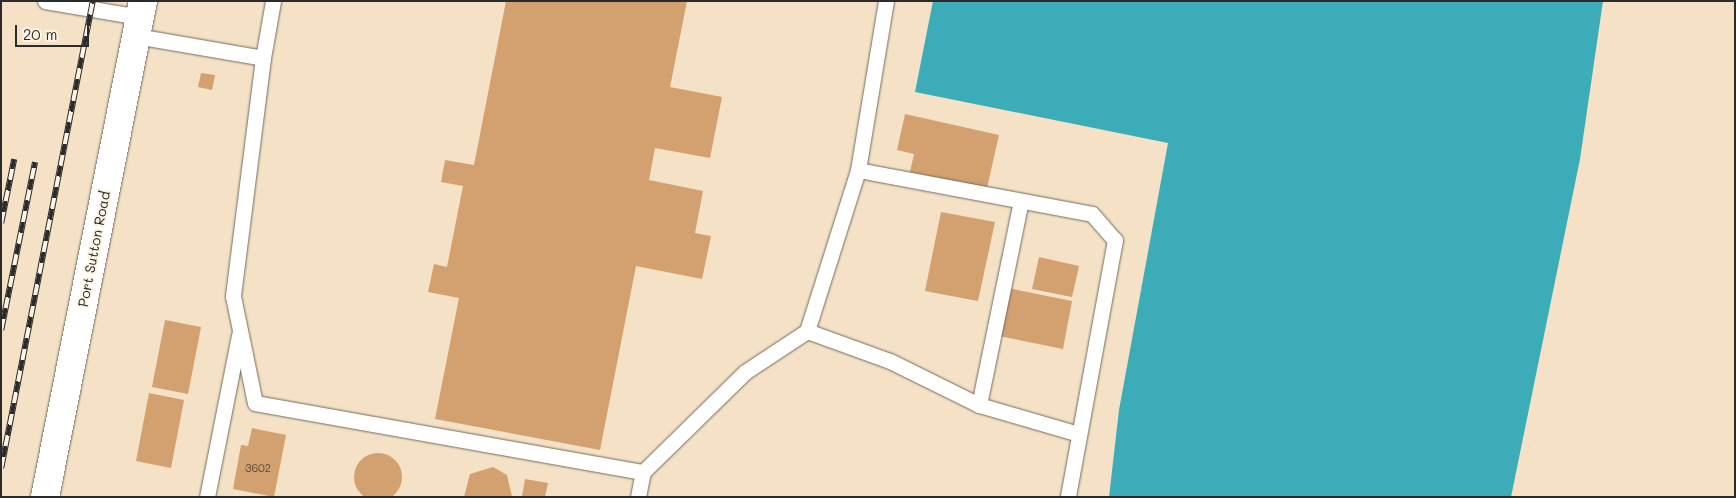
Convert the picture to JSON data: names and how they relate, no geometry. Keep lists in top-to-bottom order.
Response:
{
  "streets": {
    "street": ["Port Sutton Road"]
  },
  "house_numbers": ["3602"],
  "scale_bar": "20 m"
}
